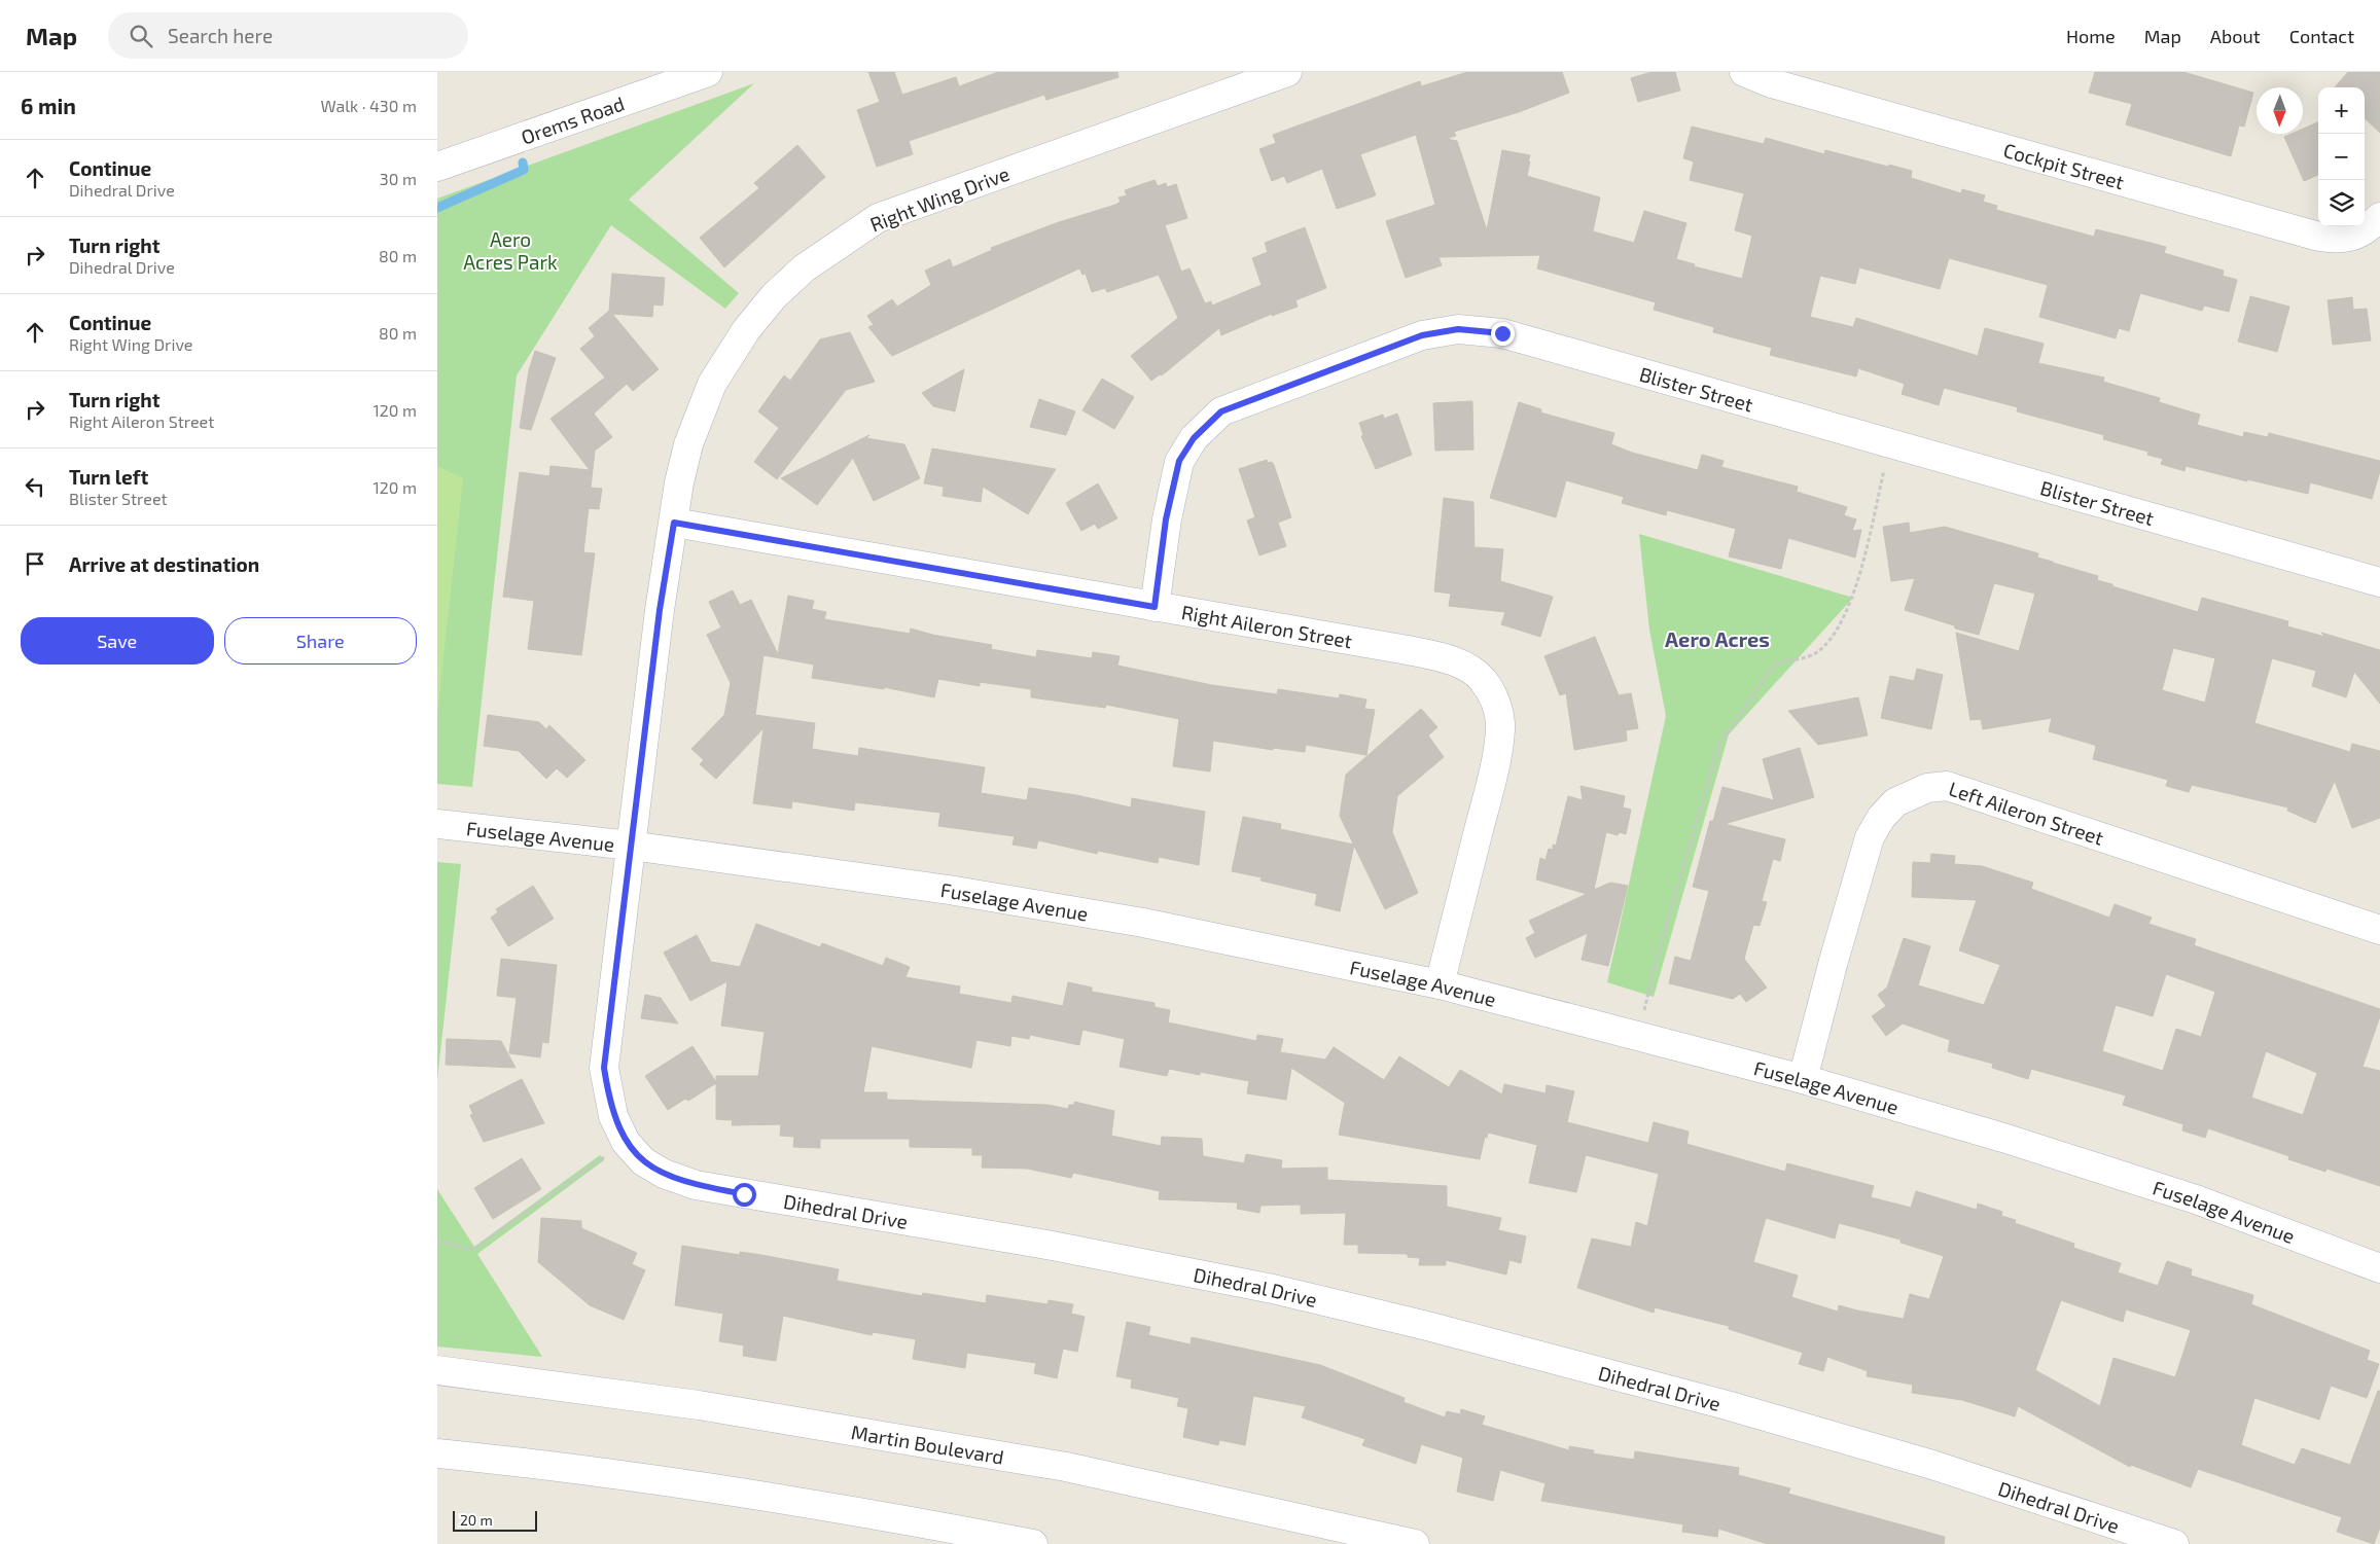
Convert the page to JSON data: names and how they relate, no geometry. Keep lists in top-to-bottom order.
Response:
{
  "streets": {
    "street": [
      "Orems Road",
      "Cockpit Street",
      "Right Wing Drive",
      "Blister Street",
      "Right Aileron Street",
      "Left Aileron Street",
      "Fuselage Avenue",
      "Dihedral Drive",
      "Martin Boulevard"
    ]
  },
  "crossings": [
    ["Right Wing Drive", "Right Aileron Street"],
    ["Right Wing Drive", "Fuselage Avenue"],
    ["Right Wing Drive", "Dihedral Drive"],
    ["Blister Street", "Right Aileron Street"],
    ["Right Aileron Street", "Fuselage Avenue"],
    ["Left Aileron Street", "Fuselage Avenue"],
    ["Fuselage Avenue", "Dihedral Drive"]
  ],
  "districts": ["Aero Acres"],
  "parks": ["Aero Acres Park"],
  "scale_bar": "20 m",
  "north": "bottom",
  "page": {
    "header": "Map",
    "search": "Search here",
    "nav": [
      "Home",
      "Map",
      "About",
      "Contact"
    ],
    "heading": ["6 min", "Walk · 430 m"],
    "map_buttons": ["+", "−"],
    "list": [
      ["Continue", "Dihedral Drive", "30 m"],
      ["Turn right", "Dihedral Drive", "80 m"],
      ["Continue", "Right Wing Drive", "80 m"],
      ["Turn right", "Right Aileron Street", "120 m"],
      ["Turn left", "Blister Street", "120 m"],
      "Arrive at destination"
    ],
    "buttons": ["Save", "Share"],
    "scale": "20 m"
  }
}
